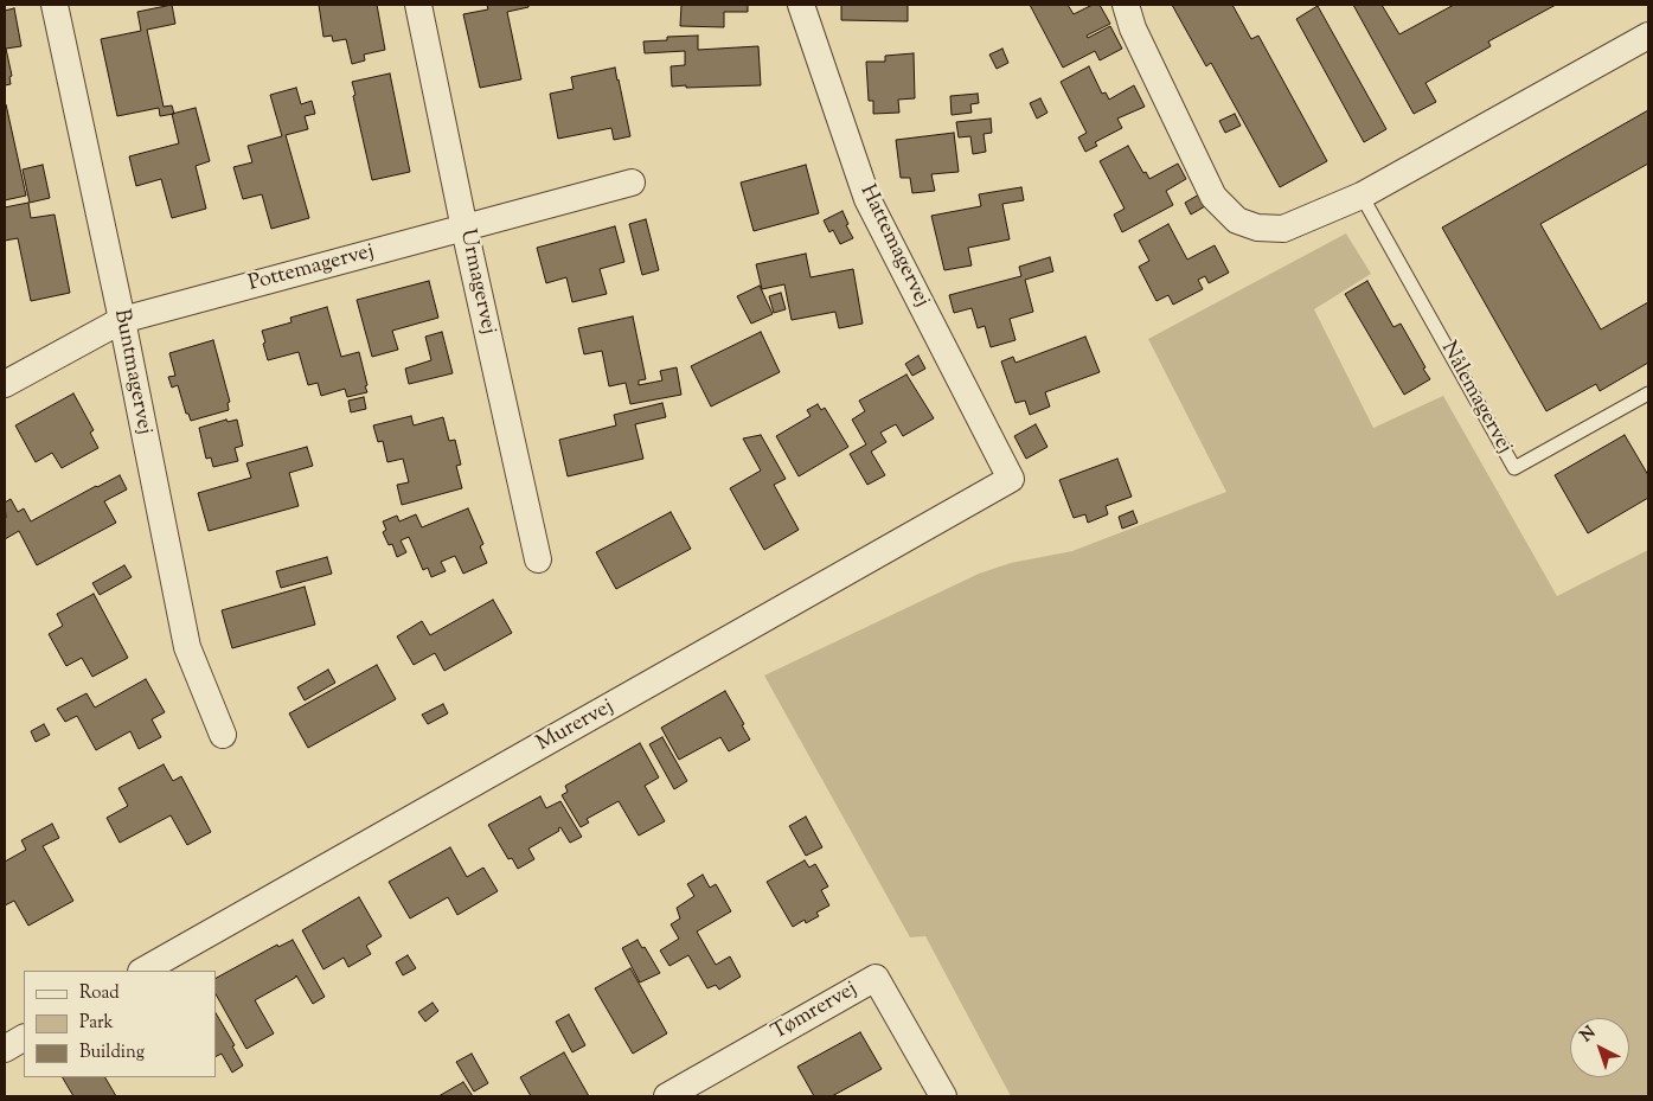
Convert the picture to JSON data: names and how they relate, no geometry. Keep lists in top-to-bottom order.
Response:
{
  "streets": {
    "street": [
      "Hattemagervej",
      "Pottemagervej",
      "Urmagervej",
      "Buntmagervej",
      "Murervej",
      "Tømrervej"
    ],
    "lane": ["Nålemagervej"]
  },
  "crossings": [
    ["Hattemagervej", "Murervej"],
    ["Pottemagervej", "Urmagervej"],
    ["Pottemagervej", "Buntmagervej"]
  ],
  "legend": ["Road", "Park", "Building"],
  "north": "top left"
}
